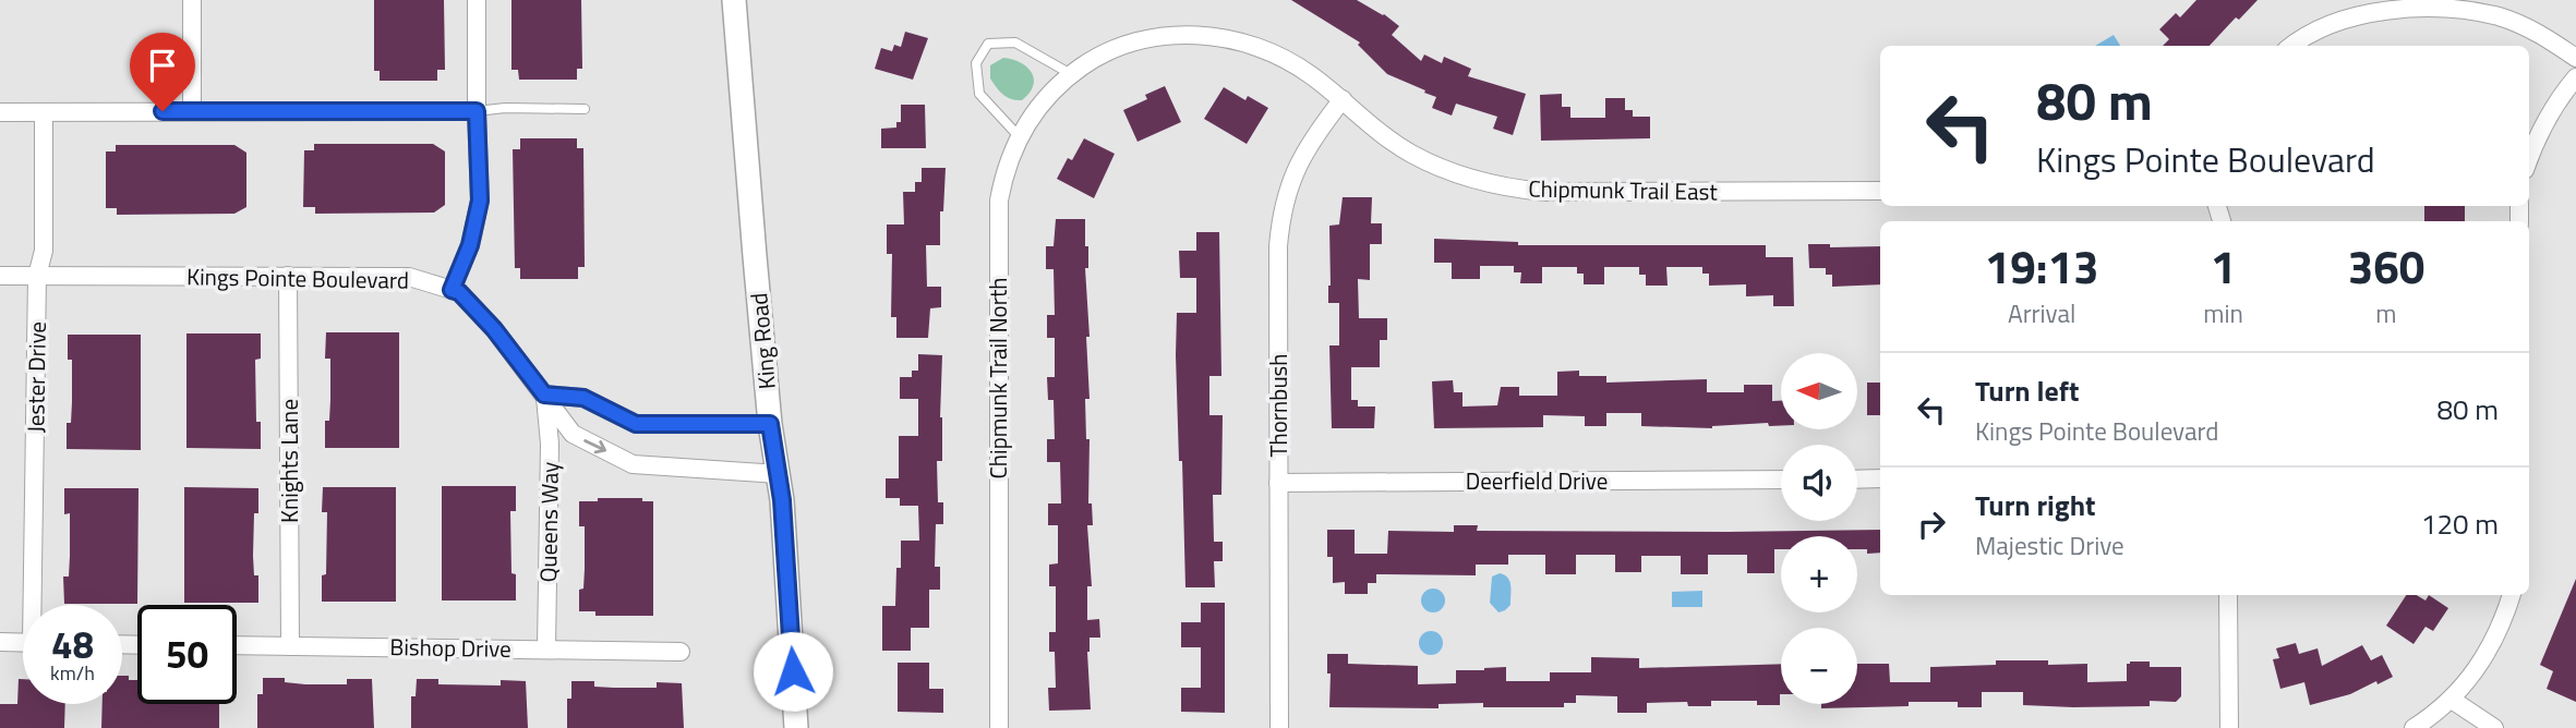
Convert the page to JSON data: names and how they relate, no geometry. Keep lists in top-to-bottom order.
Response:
{
  "streets": {
    "main road": ["King Road"],
    "street": [
      "Chipmunk Trail East",
      "Kings Pointe Boulevard",
      "Jester Drive",
      "Chipmunk Trail North",
      "Thornbush",
      "Knights Lane",
      "Deerfield Drive",
      "Queens Way",
      "Bishop Drive"
    ]
  },
  "crossings": [
    ["Chipmunk Trail East", "Chipmunk Trail North"],
    ["Chipmunk Trail East", "Thornbush"],
    ["Kings Pointe Boulevard", "King Road"],
    ["Kings Pointe Boulevard", "Jester Drive"],
    ["Kings Pointe Boulevard", "Knights Lane"],
    ["Kings Pointe Boulevard", "Queens Way"],
    ["Thornbush", "Deerfield Drive"],
    ["Knights Lane", "Bishop Drive"],
    ["Queens Way", "Bishop Drive"]
  ],
  "north": "left",
  "page": {
    "turn": ["80 m", "Kings Pointe Boulevard"],
    "eta": [
      "19:13",
      "Arrival",
      "1",
      "min",
      "360",
      "m"
    ],
    "list": [
      {
        "name": "Turn left",
        "note": "Kings Pointe Boulevard",
        "value": "80 m"
      },
      {
        "name": "Turn right",
        "note": "Majestic Drive",
        "value": "120 m"
      }
    ],
    "map_buttons": ["+", "−"],
    "speed": "48 km/h",
    "limit": "50"
  }
}
